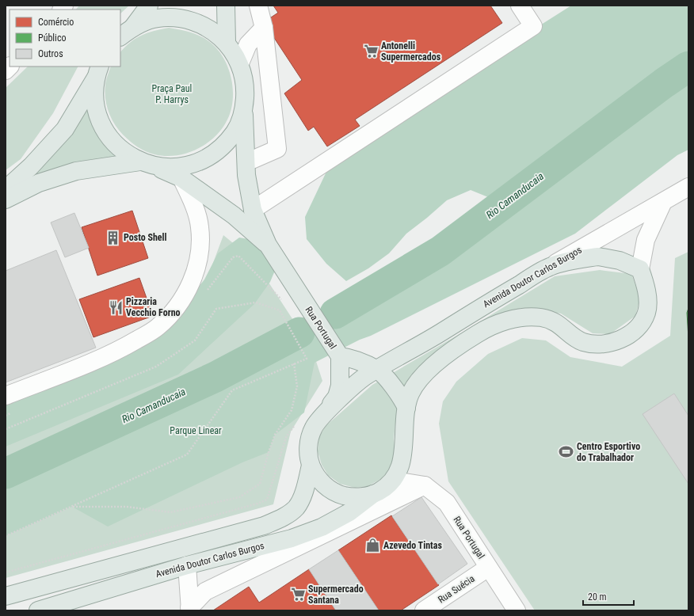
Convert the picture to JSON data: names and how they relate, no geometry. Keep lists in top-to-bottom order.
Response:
{
  "streets": {
    "main road": ["Avenida Doutor Carlos Burgos", "Rua Portugal"],
    "street": ["Rua Suécia"]
  },
  "crossings": [
    ["Avenida Doutor Carlos Burgos", "Rua Portugal"],
    ["Rua Portugal", "Rua Suécia"]
  ],
  "water": ["Rio Camanducaia"],
  "parks": ["Praça Paul P. Harrys", "Parque Linear"],
  "places": {
    "supermarket": ["Antonelli Supermercados", "Supermercado Santana"],
    "building": ["Posto Shell"],
    "restaurant": ["Pizzaria Vecchio Forno"],
    "sports": ["Centro Esportivo do Trabalhador"],
    "shop": ["Azevedo Tintas"]
  },
  "legend": ["Comércio", "Público", "Outros"],
  "scale_bar": "20 m"
}
